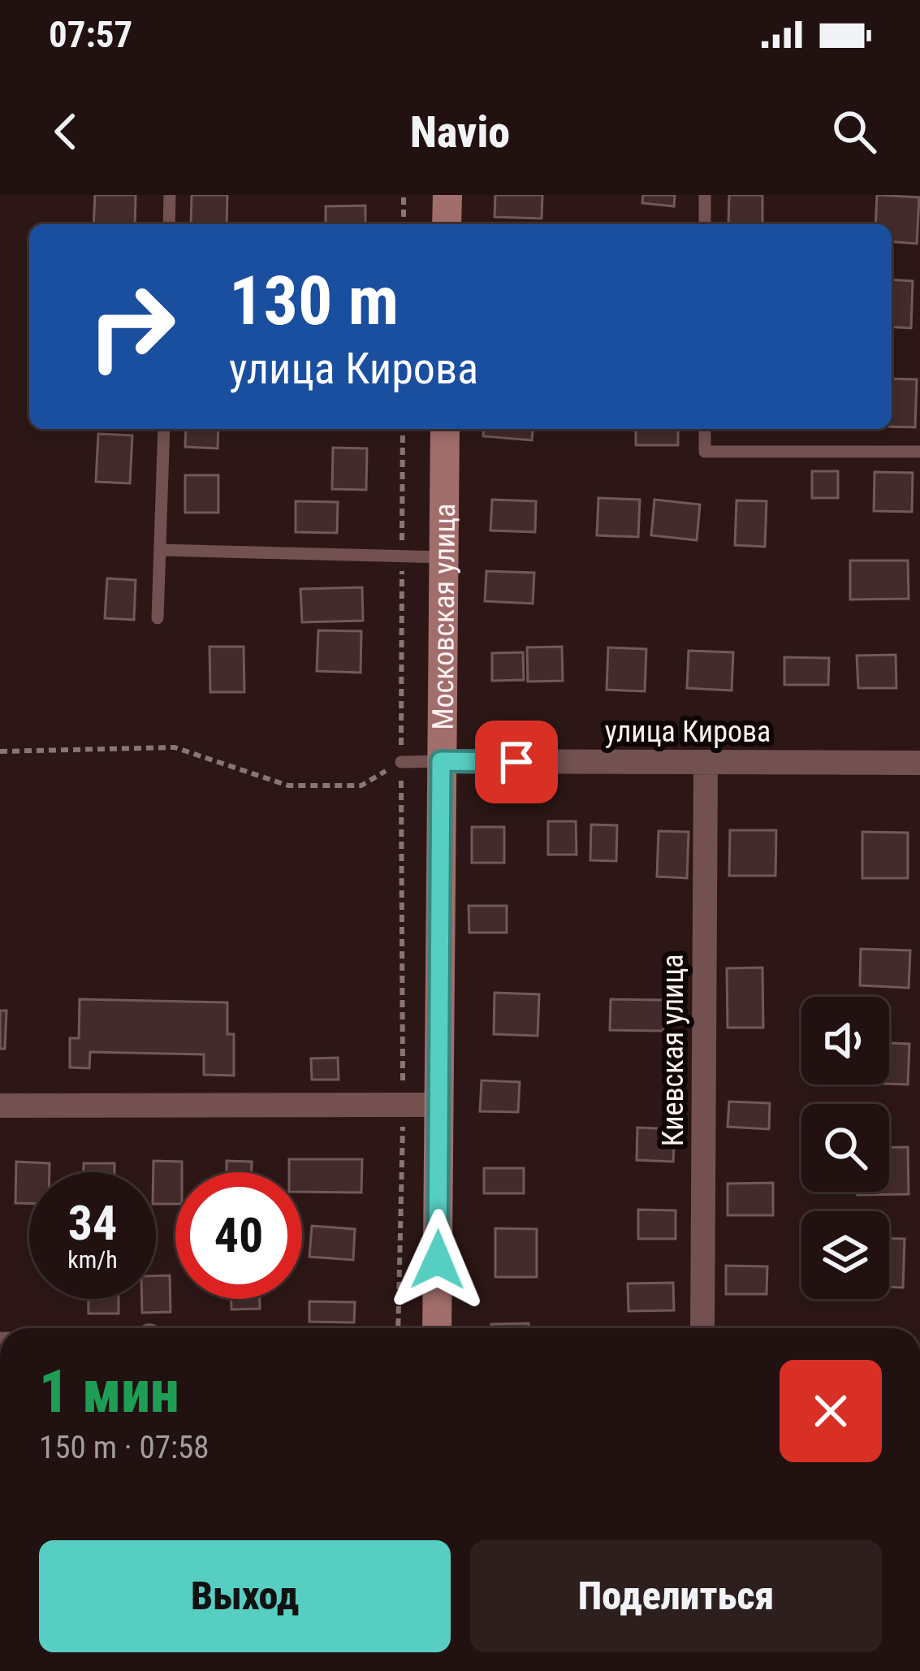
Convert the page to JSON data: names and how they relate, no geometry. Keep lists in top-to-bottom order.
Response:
{
  "streets": {
    "street": ["Московская улица", "улица Кирова", "Киевская улица"]
  },
  "crossings": [
    ["Московская улица", "улица Кирова"],
    ["улица Кирова", "Киевская улица"]
  ],
  "page": {
    "status": "07:57",
    "header": "Navio",
    "turn": ["130 m", "улица Кирова"],
    "speed": "34 km/h",
    "limit": "40",
    "heading": ["1 мин", "150 m · 07:58"],
    "buttons": ["Выход", "Поделиться"]
  }
}
